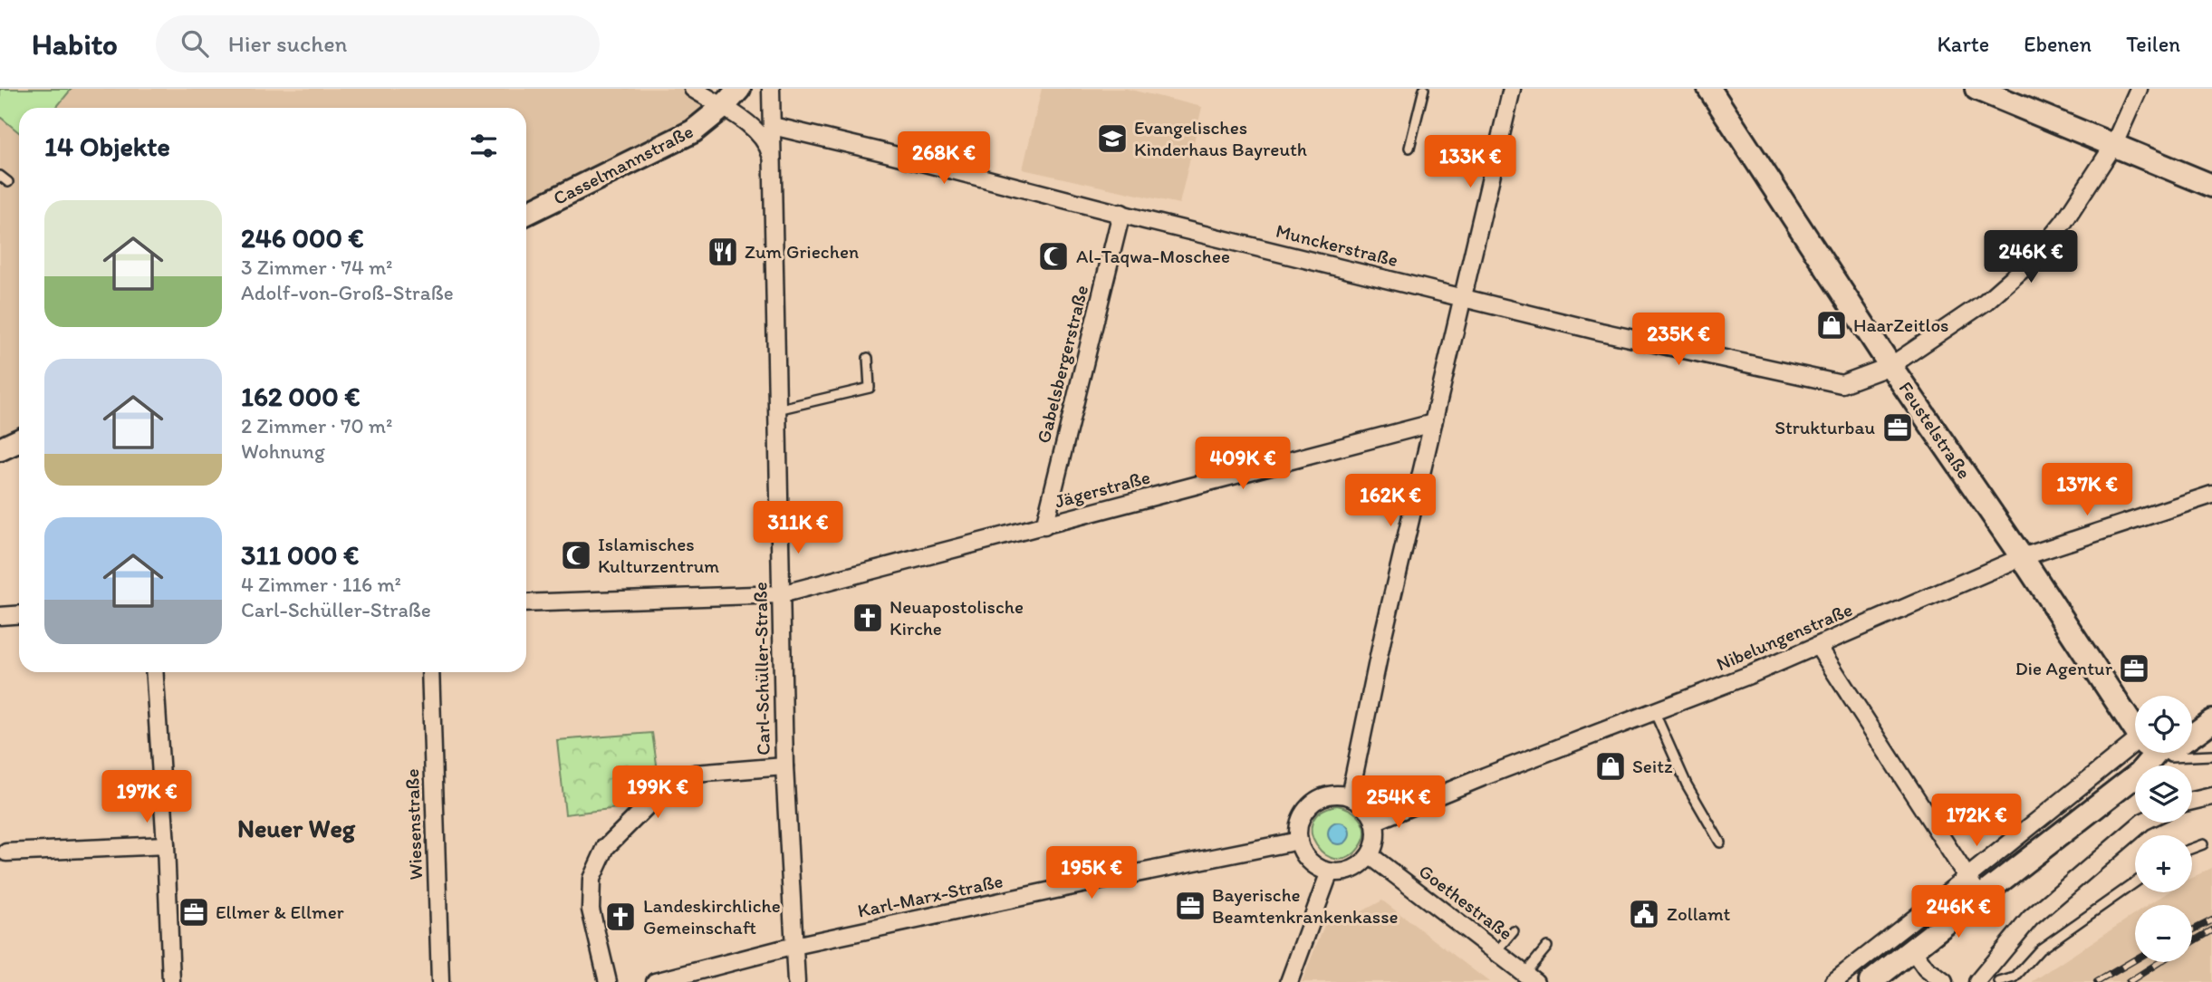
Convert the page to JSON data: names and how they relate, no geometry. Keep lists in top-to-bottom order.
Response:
{
  "streets": {
    "main road": ["Casselmannstraße", "Feustelstraße"],
    "street": [
      "Munckerstraße",
      "Gabelsbergerstraße",
      "Jägerstraße",
      "Nibelungenstraße",
      "Carl-Schüller-Straße",
      "Wiesenstraße",
      "Karl-Marx-Straße",
      "Goethestraße"
    ]
  },
  "crossings": [
    ["Munckerstraße", "Gabelsbergerstraße"],
    ["Munckerstraße", "Feustelstraße"],
    ["Munckerstraße", "Carl-Schüller-Straße"],
    ["Gabelsbergerstraße", "Jägerstraße"],
    ["Feustelstraße", "Nibelungenstraße"],
    ["Jägerstraße", "Carl-Schüller-Straße"],
    ["Nibelungenstraße", "Karl-Marx-Straße"],
    ["Nibelungenstraße", "Goethestraße"],
    ["Carl-Schüller-Straße", "Karl-Marx-Straße"],
    ["Karl-Marx-Straße", "Goethestraße"]
  ],
  "districts": ["Neuer Weg"],
  "places": {
    "school or university": ["Evangelisches Kinderhaus Bayreuth"],
    "restaurant": ["Zum Griechen"],
    "mosque": ["Al-Taqwa-Moschee", "Islamisches Kulturzentrum"],
    "shop": ["HaarZeitlos", "Seitz"],
    "office": [
      "Strukturbau",
      "Die Agentur",
      "Bayerische Beamtenkrankenkasse",
      "Ellmer & Ellmer"
    ],
    "church": ["Neuapostolische Kirche", "Landeskirchliche Gemeinschaft"],
    "public building": ["Zollamt"]
  },
  "page": {
    "header": "Habito",
    "search": "Hier suchen",
    "nav": ["Karte", "Ebenen", "Teilen"],
    "heading": "14 Objekte",
    "price": [
      "268K €",
      "133K €",
      "246K €",
      "235K €",
      "409K €",
      "137K €",
      "162K €",
      "311K €",
      "199K €",
      "197K €",
      "254K €",
      "172K €",
      "195K €",
      "246K €"
    ],
    "list": [
      {
        "name": "246 000 €",
        "note": "3 Zimmer · 74 m² · Adolf-von-Groß-Straße"
      },
      {
        "name": "162 000 €",
        "note": "2 Zimmer · 70 m² · Wohnung"
      },
      {
        "name": "311 000 €",
        "note": "4 Zimmer · 116 m² · Carl-Schüller-Straße"
      }
    ],
    "map_buttons": ["+", "−"]
  }
}
